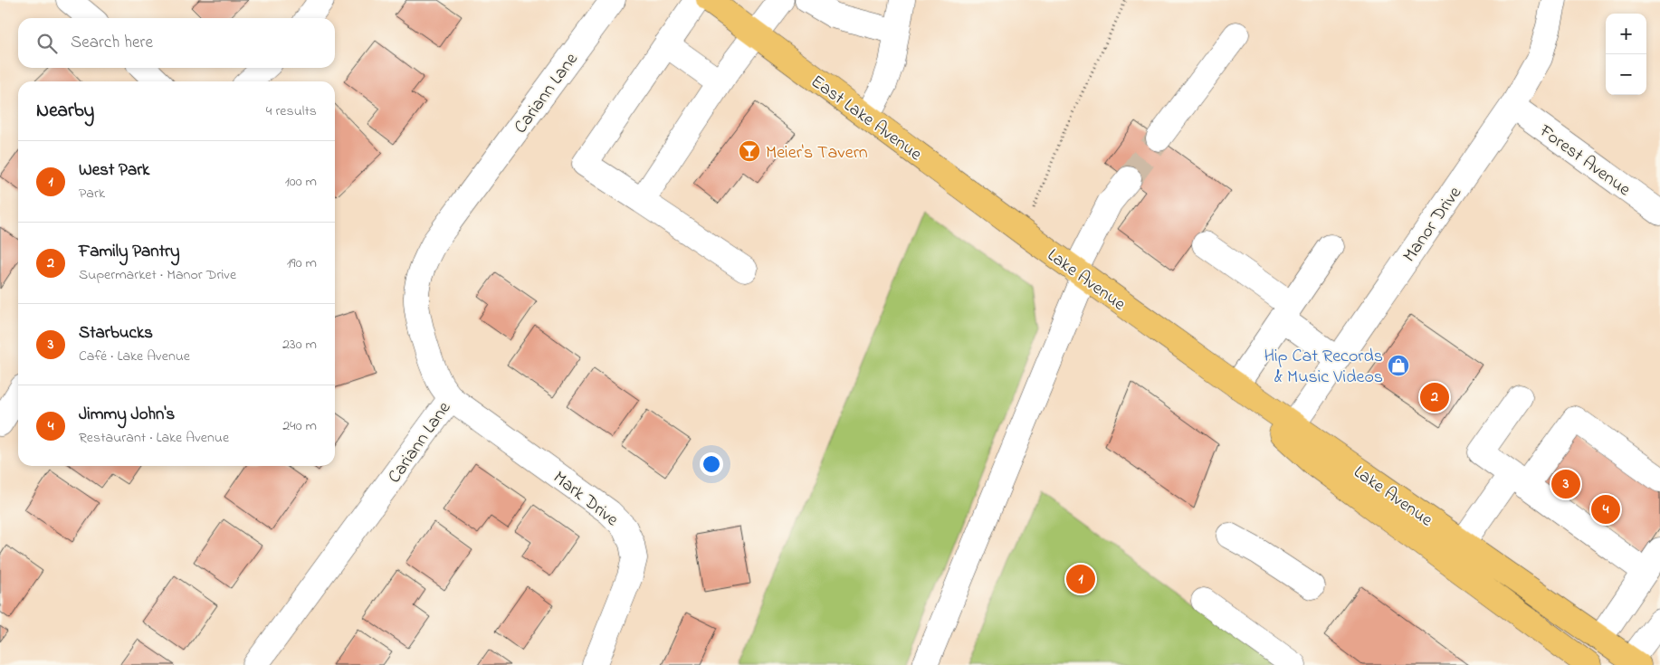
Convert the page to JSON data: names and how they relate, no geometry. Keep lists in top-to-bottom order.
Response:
{
  "streets": {
    "main road": ["East Lake Avenue", "Lake Avenue"],
    "street": [
      "Cariann Lane",
      "Forest Avenue",
      "Manor Drive",
      "Mark Drive"
    ]
  },
  "crossings": [
    ["Cariann Lane", "Mark Drive"],
    ["East Lake Avenue", "Lake Avenue"],
    ["Forest Avenue", "Manor Drive"],
    ["Manor Drive", "Lake Avenue"]
  ],
  "places": {
    "bar": ["Meier's Tavern"],
    "shop": ["Hip Cat Records & Music Videos"]
  },
  "page": {
    "map_buttons": ["+", "−"],
    "search": "Search here",
    "heading": ["Nearby", "4 results"],
    "list": [
      {
        "mark": "1",
        "name": "West Park",
        "note": "Park",
        "value": "100 m"
      },
      {
        "mark": "2",
        "name": "Family Pantry",
        "note": "Supermarket · Manor Drive",
        "value": "190 m"
      },
      {
        "mark": "3",
        "name": "Starbucks",
        "note": "Café · Lake Avenue",
        "value": "230 m"
      },
      {
        "mark": "4",
        "name": "Jimmy John's",
        "note": "Restaurant · Lake Avenue",
        "value": "240 m"
      }
    ],
    "pins": [
      "2",
      "3",
      "4",
      "1"
    ]
  }
}
